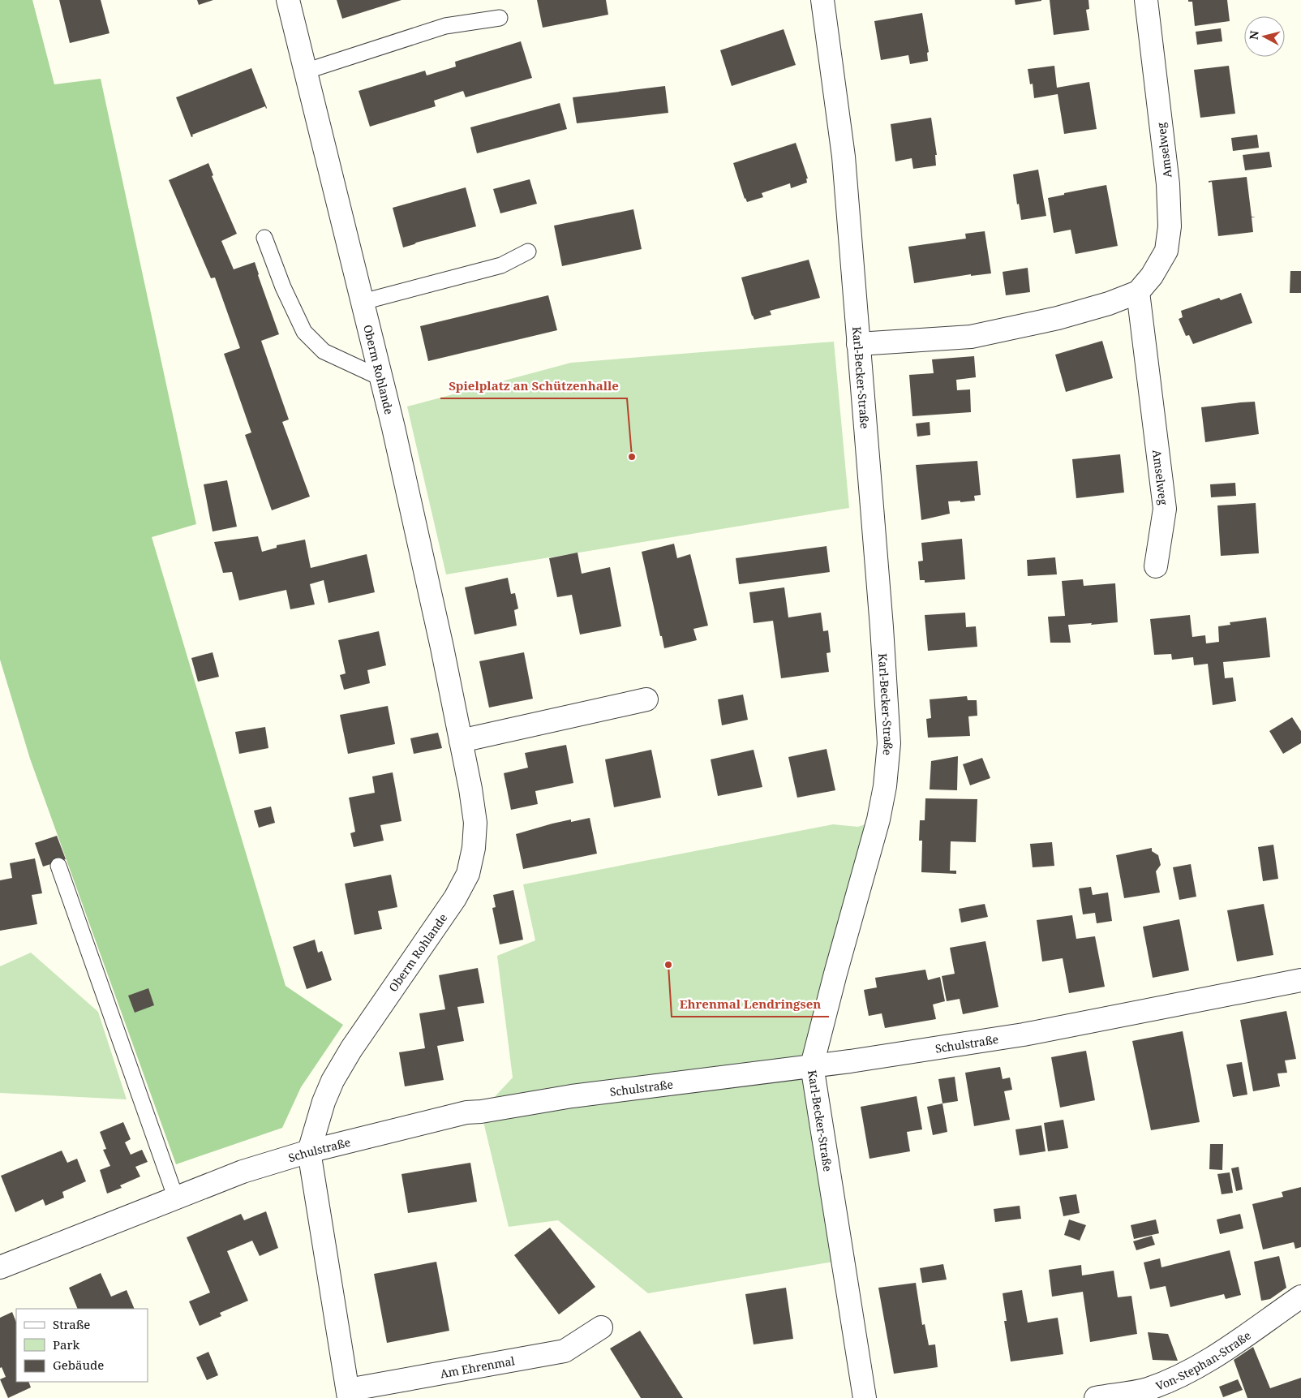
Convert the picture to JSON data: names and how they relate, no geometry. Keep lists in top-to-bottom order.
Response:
{
  "streets": {
    "street": [
      "Amselweg",
      "Oberm Rohlande",
      "Karl-Becker-Straße",
      "Schulstraße",
      "Von-Stephan-Straße",
      "Am Ehrenmal"
    ]
  },
  "crossings": [
    ["Amselweg", "Karl-Becker-Straße"],
    ["Oberm Rohlande", "Schulstraße"],
    ["Oberm Rohlande", "Am Ehrenmal"],
    ["Karl-Becker-Straße", "Schulstraße"],
    ["Schulstraße", "Am Ehrenmal"]
  ],
  "places": ["Spielplatz an Schützenhalle", "Ehrenmal Lendringsen"],
  "legend": ["Straße", "Park", "Gebäude"],
  "north": "left"
}
